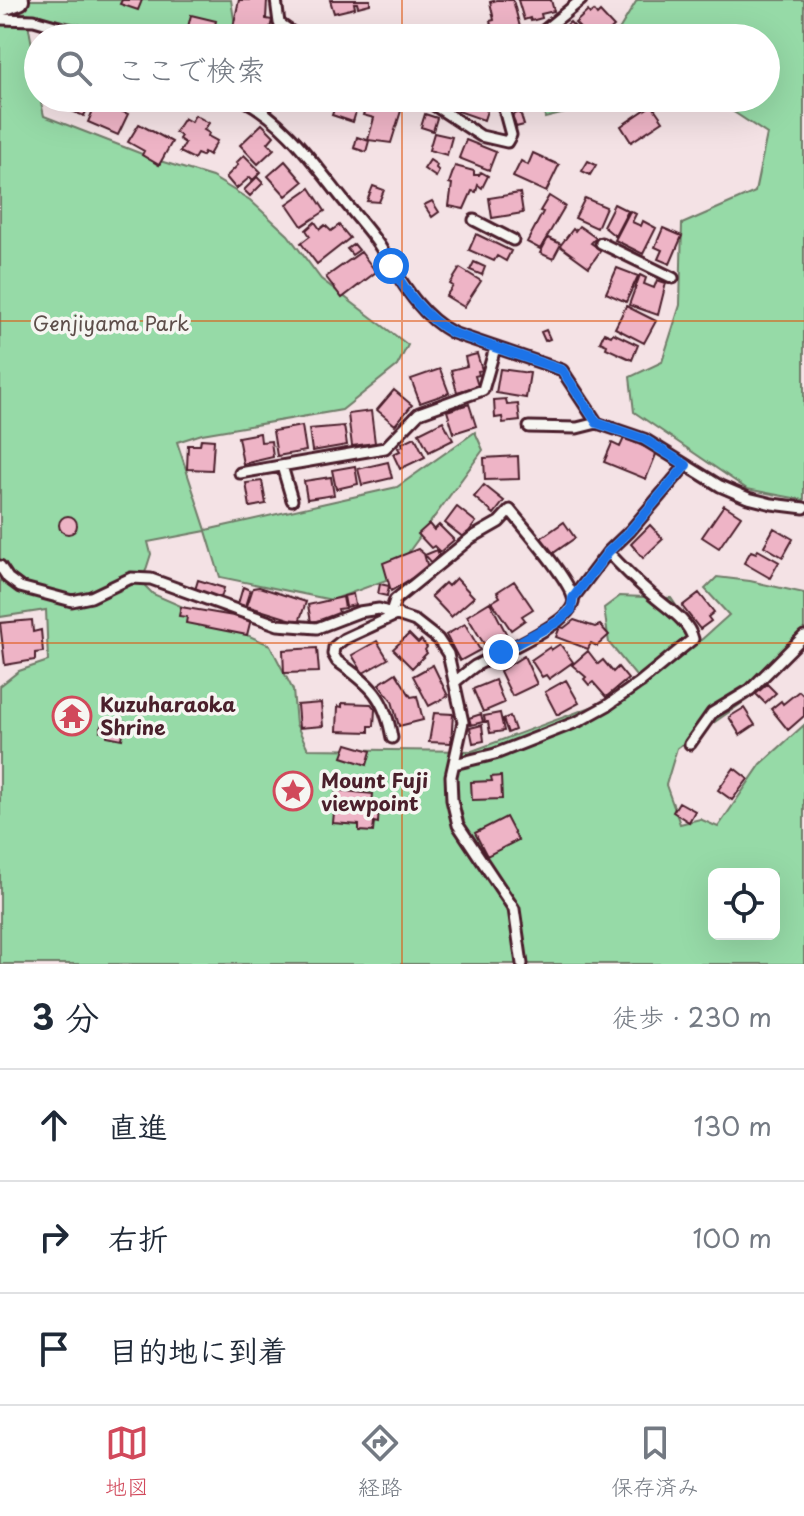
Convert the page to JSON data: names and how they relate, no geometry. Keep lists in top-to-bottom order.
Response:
{
  "parks": ["Genjiyama Park"],
  "places": {
    "temple": ["Kuzuharaoka Shrine"],
    "place": ["Mount Fuji viewpoint"]
  },
  "page": {
    "search": "ここで検索",
    "heading": ["3 分", "徒歩 · 230 m"],
    "list": [
      ["直進", "130 m"],
      ["右折", "100 m"],
      "目的地に到着"
    ],
    "nav": ["地図", "経路", "保存済み"]
  }
}
